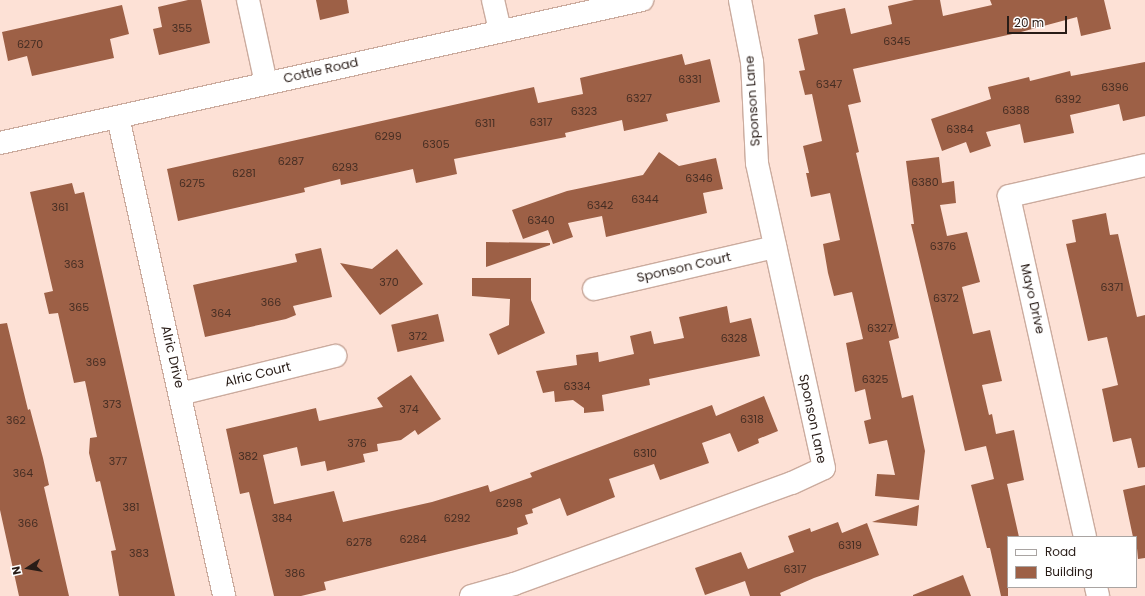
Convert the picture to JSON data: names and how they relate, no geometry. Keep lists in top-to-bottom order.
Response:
{
  "streets": {
    "street": [
      "Cottle Road",
      "Sponson Lane",
      "Sponson Court",
      "Mayo Drive",
      "Alric Drive",
      "Alric Court"
    ]
  },
  "crossings": [
    ["Cottle Road", "Alric Drive"],
    ["Sponson Lane", "Sponson Court"],
    ["Alric Drive", "Alric Court"]
  ],
  "house_numbers": [
    "355",
    "6345",
    "6270",
    "6331",
    "6347",
    "6396",
    "6327",
    "6392",
    "6388",
    "6323",
    "6317",
    "6311",
    "6384",
    "6299",
    "6305",
    "6287",
    "6293",
    "6281",
    "6346",
    "6380",
    "6275",
    "6344",
    "6342",
    "361",
    "6340",
    "6376",
    "363",
    "370",
    "6371",
    "6372",
    "366",
    "365",
    "364",
    "6327",
    "372",
    "6328",
    "369",
    "6325",
    "6334",
    "373",
    "374",
    "6318",
    "362",
    "376",
    "6310",
    "382",
    "377",
    "364",
    "6298",
    "381",
    "384",
    "6292",
    "366",
    "6284",
    "6278",
    "6319",
    "383",
    "6317",
    "386"
  ],
  "legend": ["Road", "Building"],
  "scale_bar": "20 m",
  "north": "left"
}
